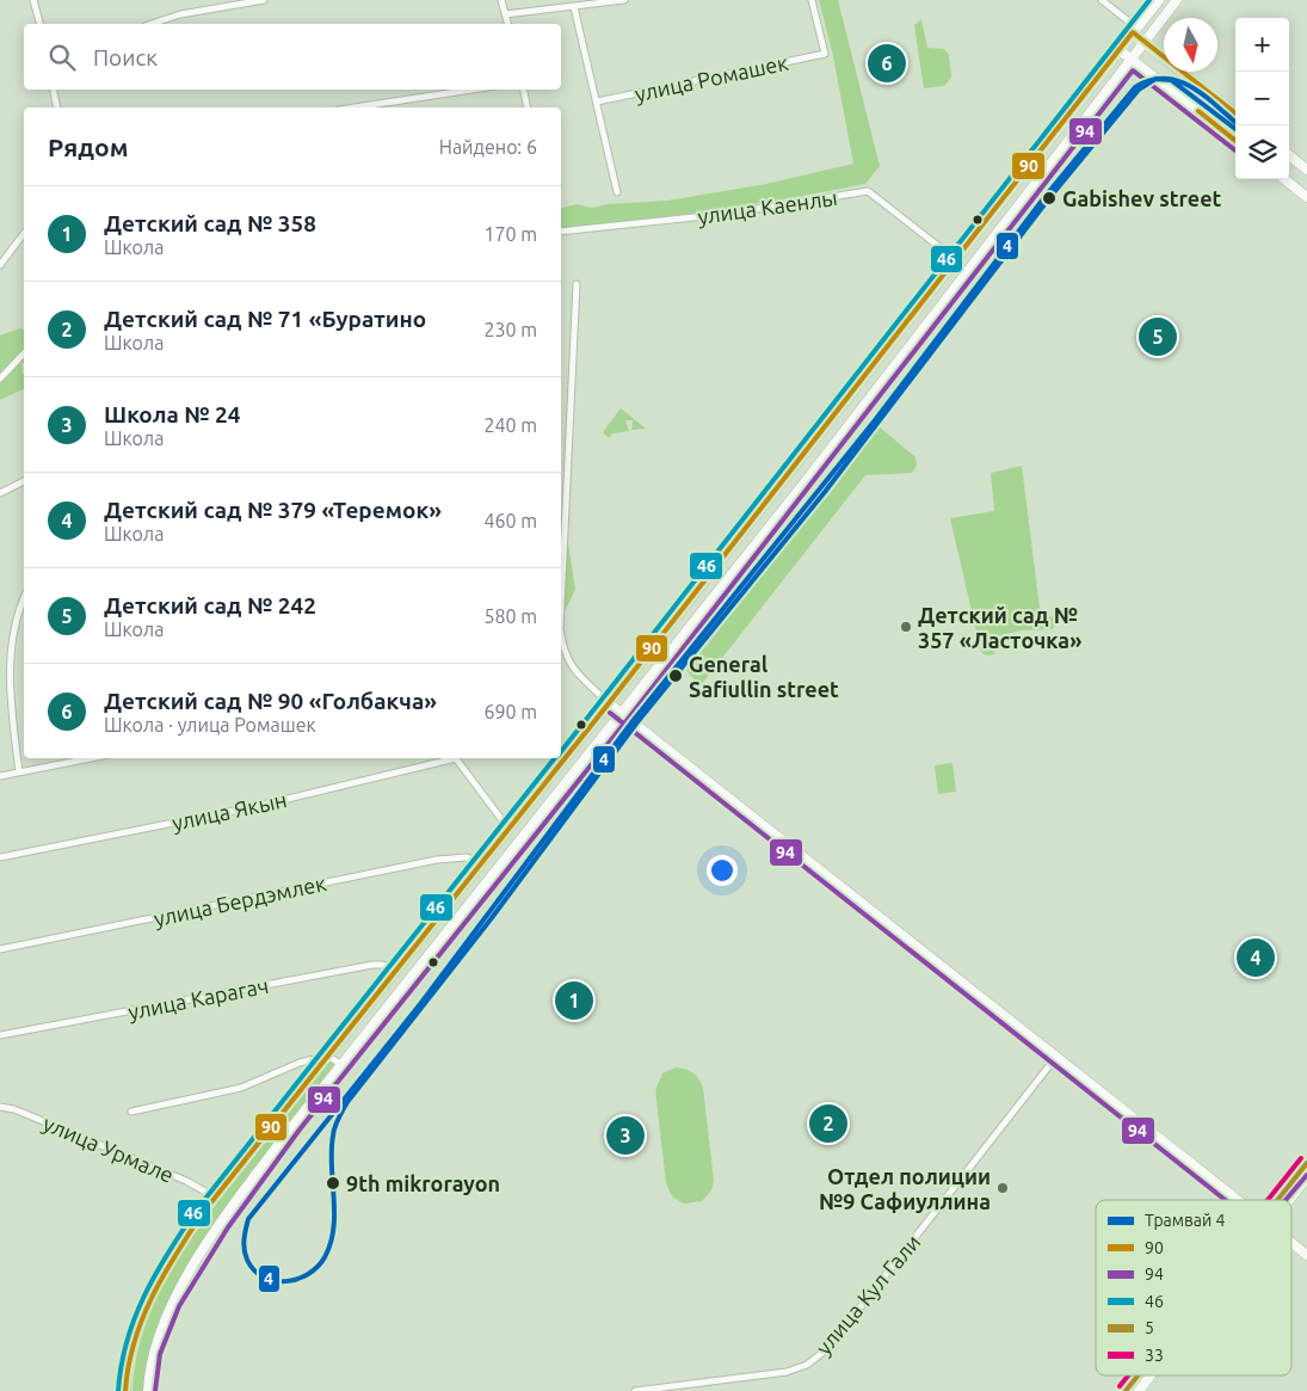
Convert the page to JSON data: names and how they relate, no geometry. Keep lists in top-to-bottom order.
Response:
{
  "streets": {
    "street": [
      "улица Ромашек",
      "улица Каенлы",
      "улица Якын",
      "улица Бердэмлек",
      "улица Карагач",
      "улица Урмале",
      "улица Кул Гали"
    ]
  },
  "places": [
    "Gabishev street",
    "Детский сад № 357 «Ласточка»",
    "General Safiullin street",
    "9th mikrorayon",
    "Отдел полиции №9 Сафиуллина"
  ],
  "lines": [
    "transit line 46",
    "transit line 90",
    "transit line 94",
    "tram line 4",
    "transit line 33",
    "transit line 5"
  ],
  "legend": [
    "Трамвай 4",
    "90",
    "94",
    "46",
    "5",
    "33"
  ],
  "north": "bottom",
  "page": {
    "map_buttons": ["+", "−"],
    "search": "Поиск",
    "pins": [
      "6",
      "5",
      "4",
      "1",
      "2",
      "3"
    ],
    "heading": ["Рядом", "Найдено: 6"],
    "list": [
      {
        "mark": "1",
        "name": "Детский сад № 358",
        "note": "Школа",
        "value": "170 m"
      },
      {
        "mark": "2",
        "name": "Детский сад № 71 «Буратино",
        "note": "Школа",
        "value": "230 m"
      },
      {
        "mark": "3",
        "name": "Школа № 24",
        "note": "Школа",
        "value": "240 m"
      },
      {
        "mark": "4",
        "name": "Детский сад № 379 «Теремок»",
        "note": "Школа",
        "value": "460 m"
      },
      {
        "mark": "5",
        "name": "Детский сад № 242",
        "note": "Школа",
        "value": "580 m"
      },
      {
        "mark": "6",
        "name": "Детский сад № 90 «Голбакча»",
        "note": "Школа · улица Ромашек",
        "value": "690 m"
      }
    ]
  }
}
